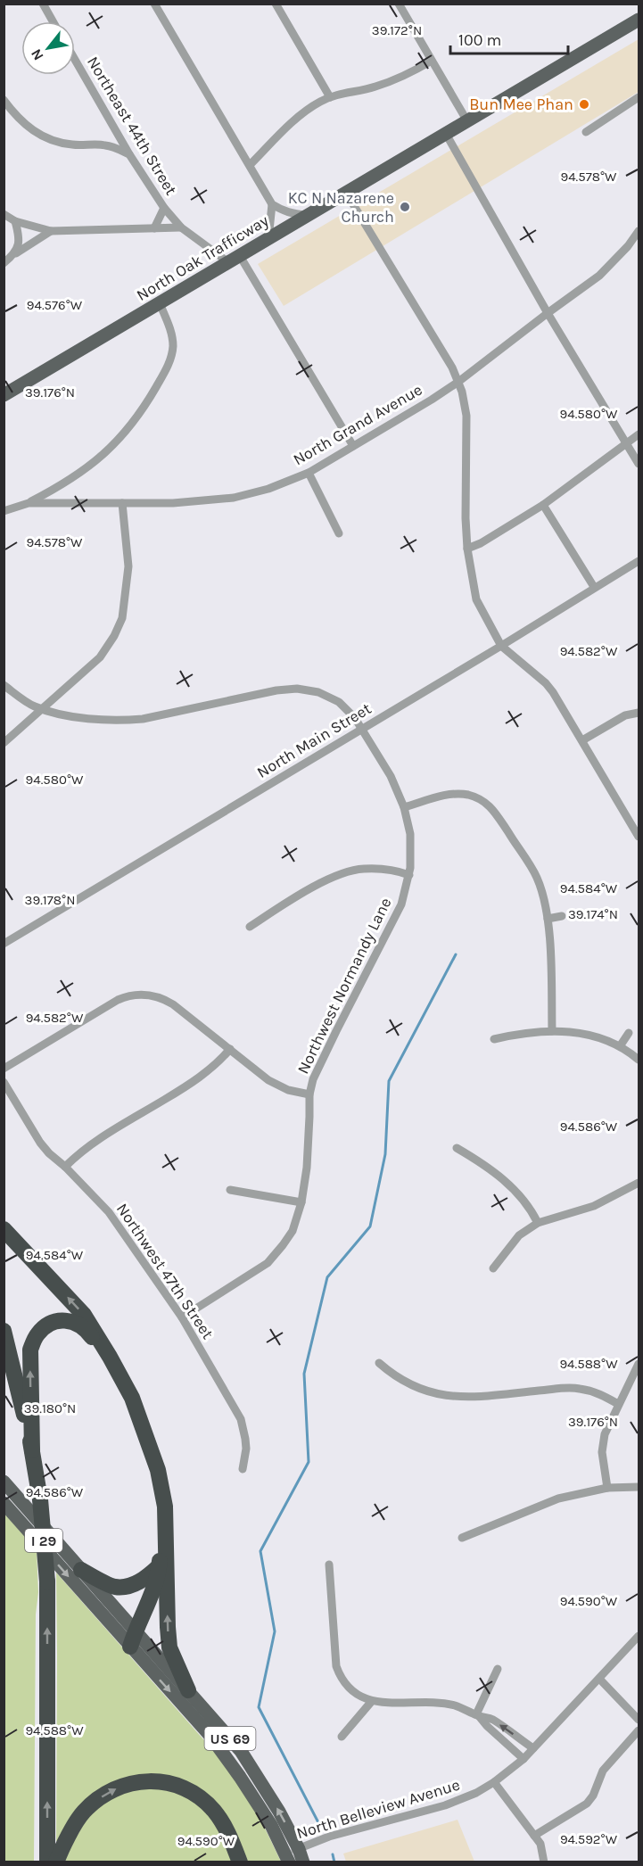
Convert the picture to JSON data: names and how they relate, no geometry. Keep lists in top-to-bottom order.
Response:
{
  "streets": {
    "highway": ["I 29"],
    "main road": ["North Oak Trafficway", "US 69"],
    "street": [
      "Northeast 44th Street",
      "North Grand Avenue",
      "North Main Street",
      "Northwest Normandy Lane",
      "Northwest 47th Street",
      "North Belleview Avenue"
    ]
  },
  "crossings": [
    ["Northeast 44th Street", "North Oak Trafficway"],
    ["Northeast 44th Street", "North Grand Avenue"],
    ["North Main Street", "Northwest Normandy Lane"],
    ["Northwest Normandy Lane", "Northwest 47th Street"],
    ["US 69", "North Belleview Avenue"]
  ],
  "places": ["Bun Mee Phan", "KC N Nazarene Church"],
  "scale_bar": "100 m",
  "north": "bottom left",
  "coordinates": [
    "39.172°N",
    "94.578°W",
    "94.576°W",
    "39.176°N",
    "94.580°W",
    "94.582°W",
    "94.584°W",
    "39.178°N",
    "39.174°N",
    "94.586°W",
    "94.588°W",
    "39.180°N",
    "94.590°W",
    "94.592°W"
  ]
}
